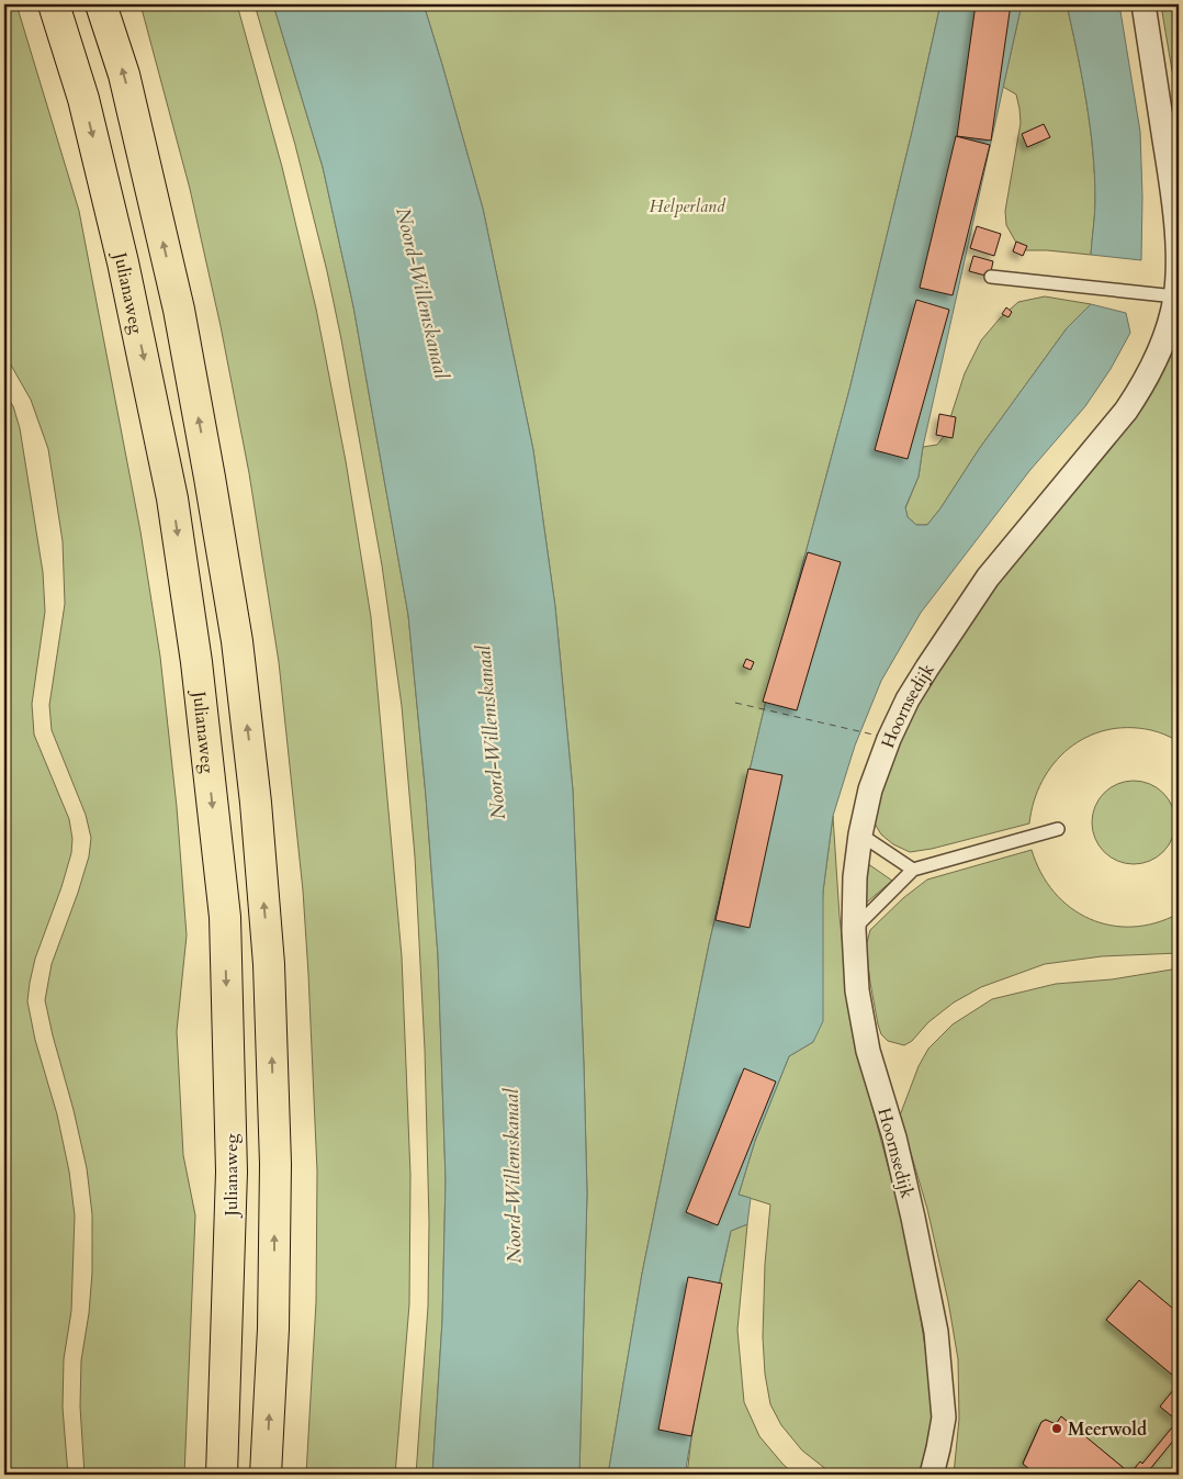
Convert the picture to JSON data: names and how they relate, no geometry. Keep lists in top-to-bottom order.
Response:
{
  "streets": {
    "highway": ["Julianaweg"],
    "street": ["Hoornsedijk"]
  },
  "water": ["Noord-Willemskanaal"],
  "parks": ["Helperland"],
  "places": ["Meerwold"]
}
